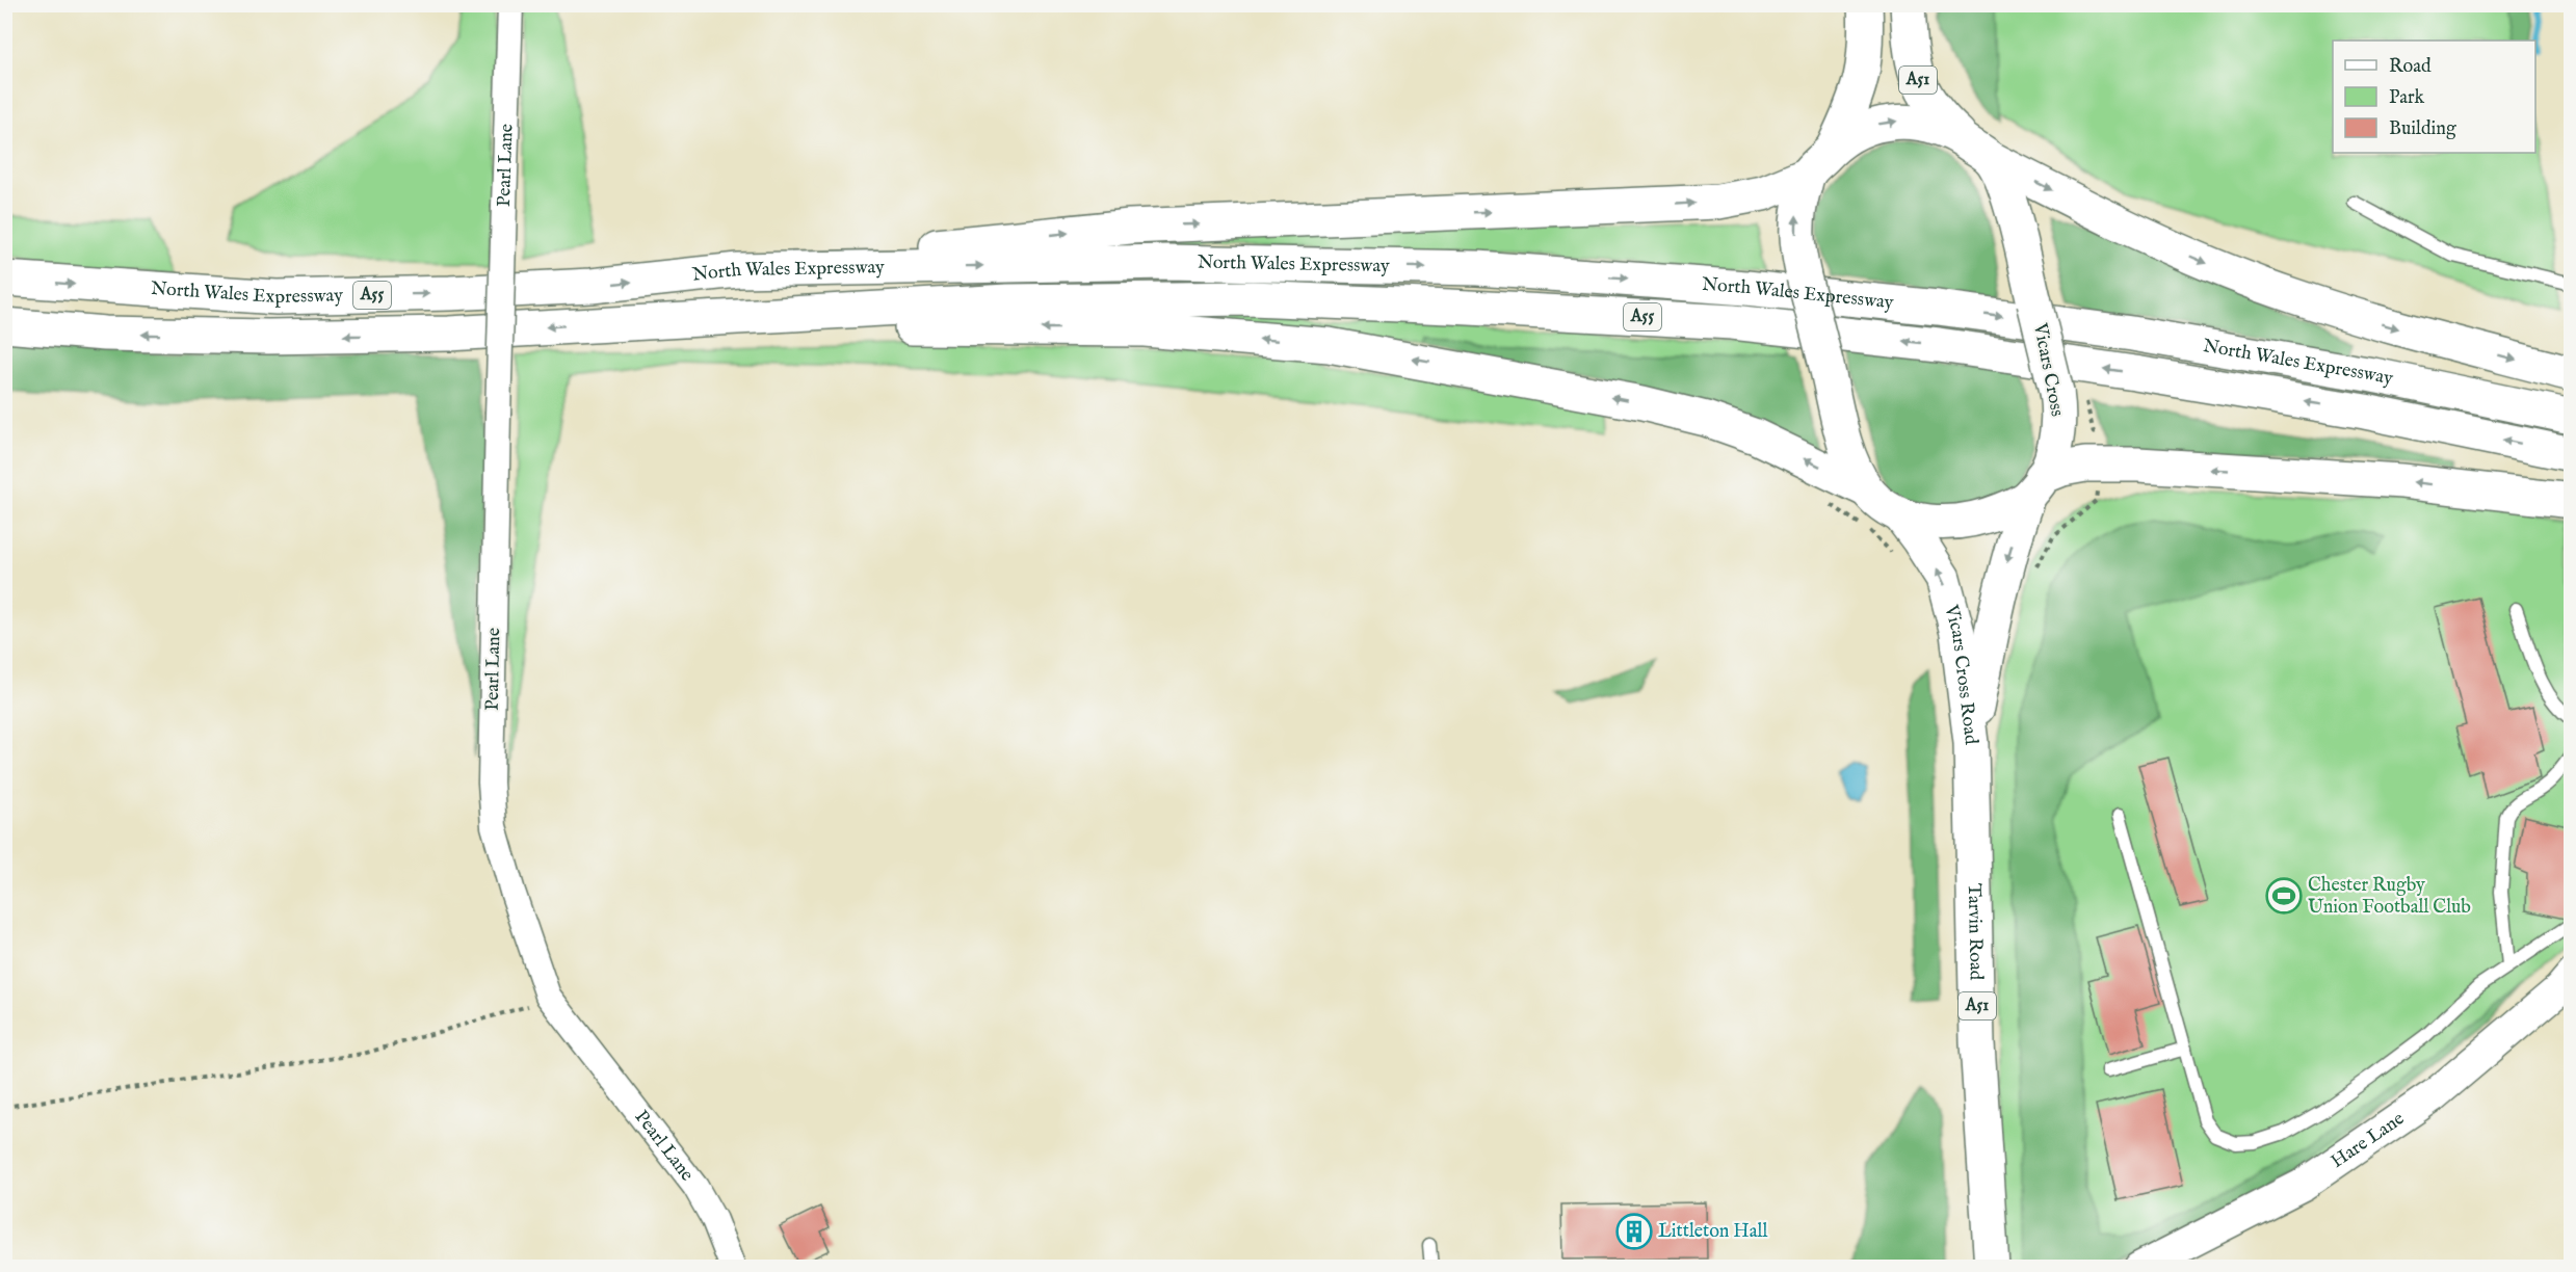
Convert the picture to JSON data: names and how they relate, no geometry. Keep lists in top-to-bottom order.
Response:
{
  "streets": {
    "highway": [
      "A51",
      "North Wales Expressway",
      "A55",
      "Vicars Cross",
      "Vicars Cross Road",
      "Tarvin Road"
    ],
    "street": ["Pearl Lane", "Hare Lane"]
  },
  "crossings": [
    ["A51", "Vicars Cross"],
    ["A51", "Vicars Cross Road"],
    ["Vicars Cross", "Vicars Cross Road"],
    ["Vicars Cross Road", "Tarvin Road"]
  ],
  "places": {
    "sports": ["Chester Rugby Union Football Club"],
    "building": ["Littleton Hall"]
  },
  "legend": ["Road", "Park", "Building"]
}
